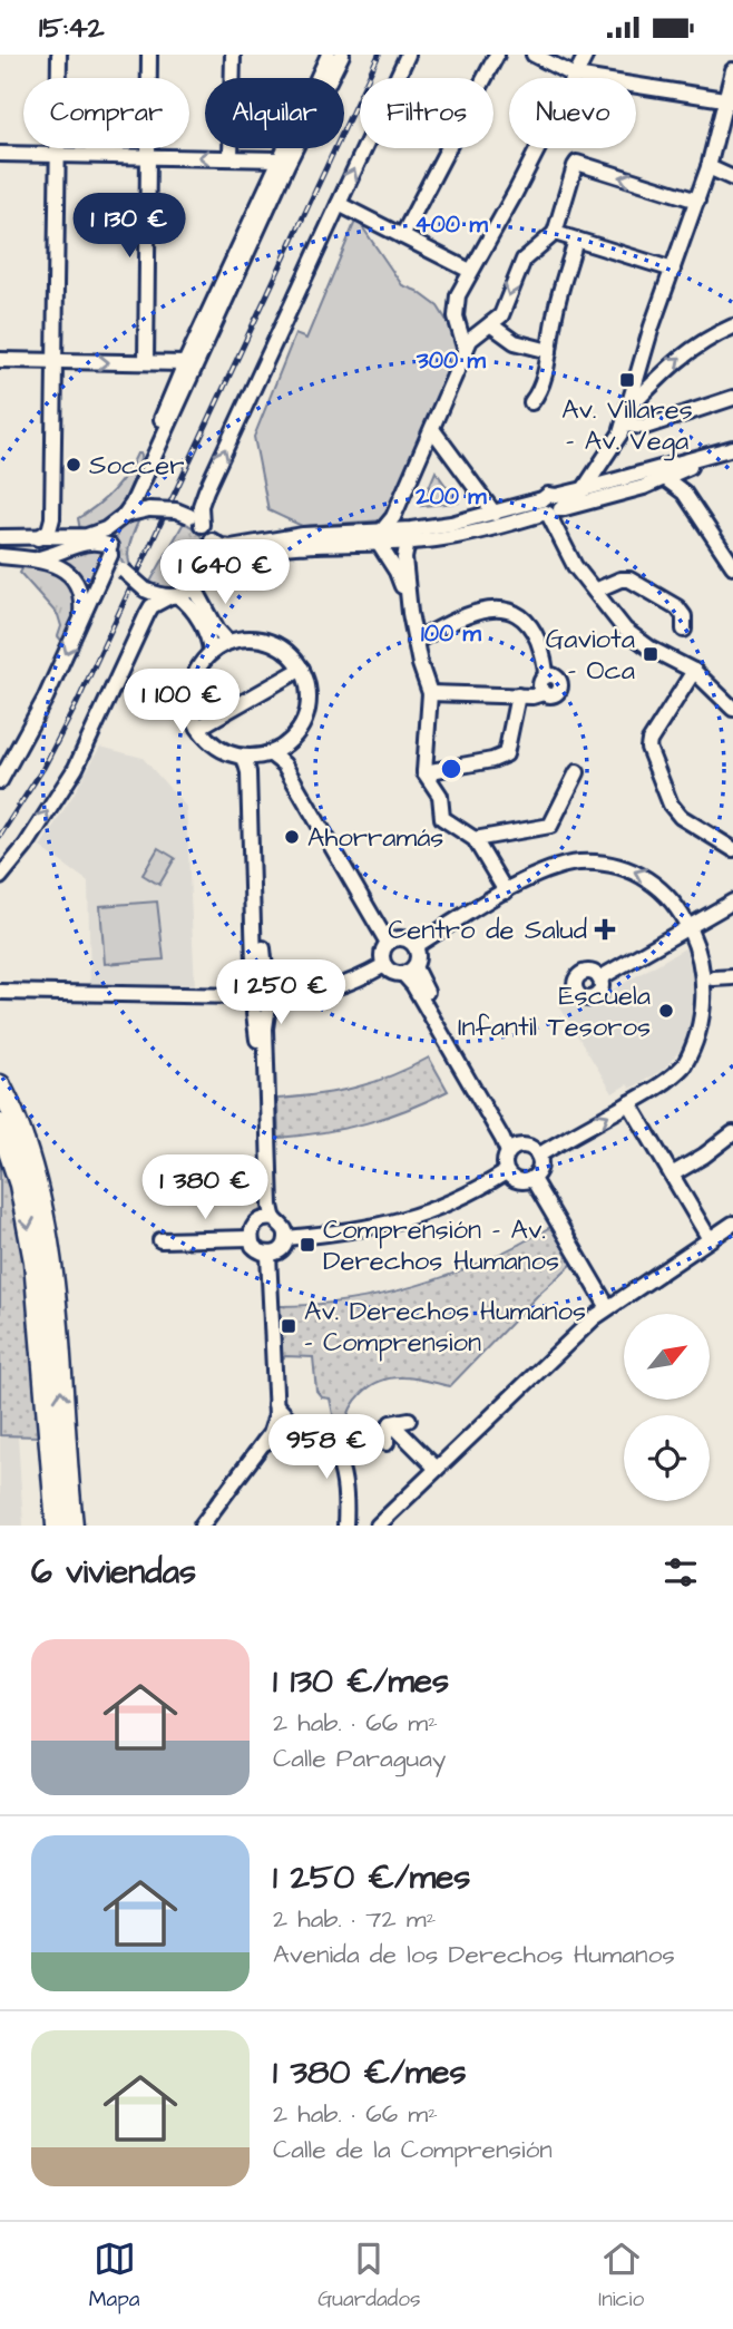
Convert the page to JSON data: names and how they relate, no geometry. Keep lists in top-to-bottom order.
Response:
{
  "places": {
    "transit": [
      "Av. Villares - Av. Vega",
      "Gaviota - Oca",
      "Comprensión - Av. Derechos Humanos",
      "Av. Derechos Humanos - Comprension"
    ],
    "other": ["Soccer", "Ahorramás", "Escuela Infantil Tesoros"],
    "health": ["Centro de Salud"]
  },
  "north": "top right",
  "page": {
    "status": "15:42",
    "chip": [
      "Comprar",
      "Alquilar",
      "Filtros",
      "Nuevo"
    ],
    "price": [
      "1 130 €",
      "1 640 €",
      "1 100 €",
      "1 250 €",
      "1 380 €",
      "958 €"
    ],
    "heading": "6 viviendas",
    "list": [
      {
        "name": "1 130 €/mes",
        "note": "2 hab. · 66 m² · Calle Paraguay"
      },
      {
        "name": "1 250 €/mes",
        "note": "2 hab. · 72 m² · Avenida de los Derechos Humanos"
      },
      {
        "name": "1 380 €/mes",
        "note": "2 hab. · 66 m² · Calle de la Comprensión"
      }
    ],
    "tabs": ["Mapa", "Guardados", "Inicio"]
  },
  "rings": [
    "400 m",
    "300 m",
    "200 m",
    "100 m"
  ]
}
